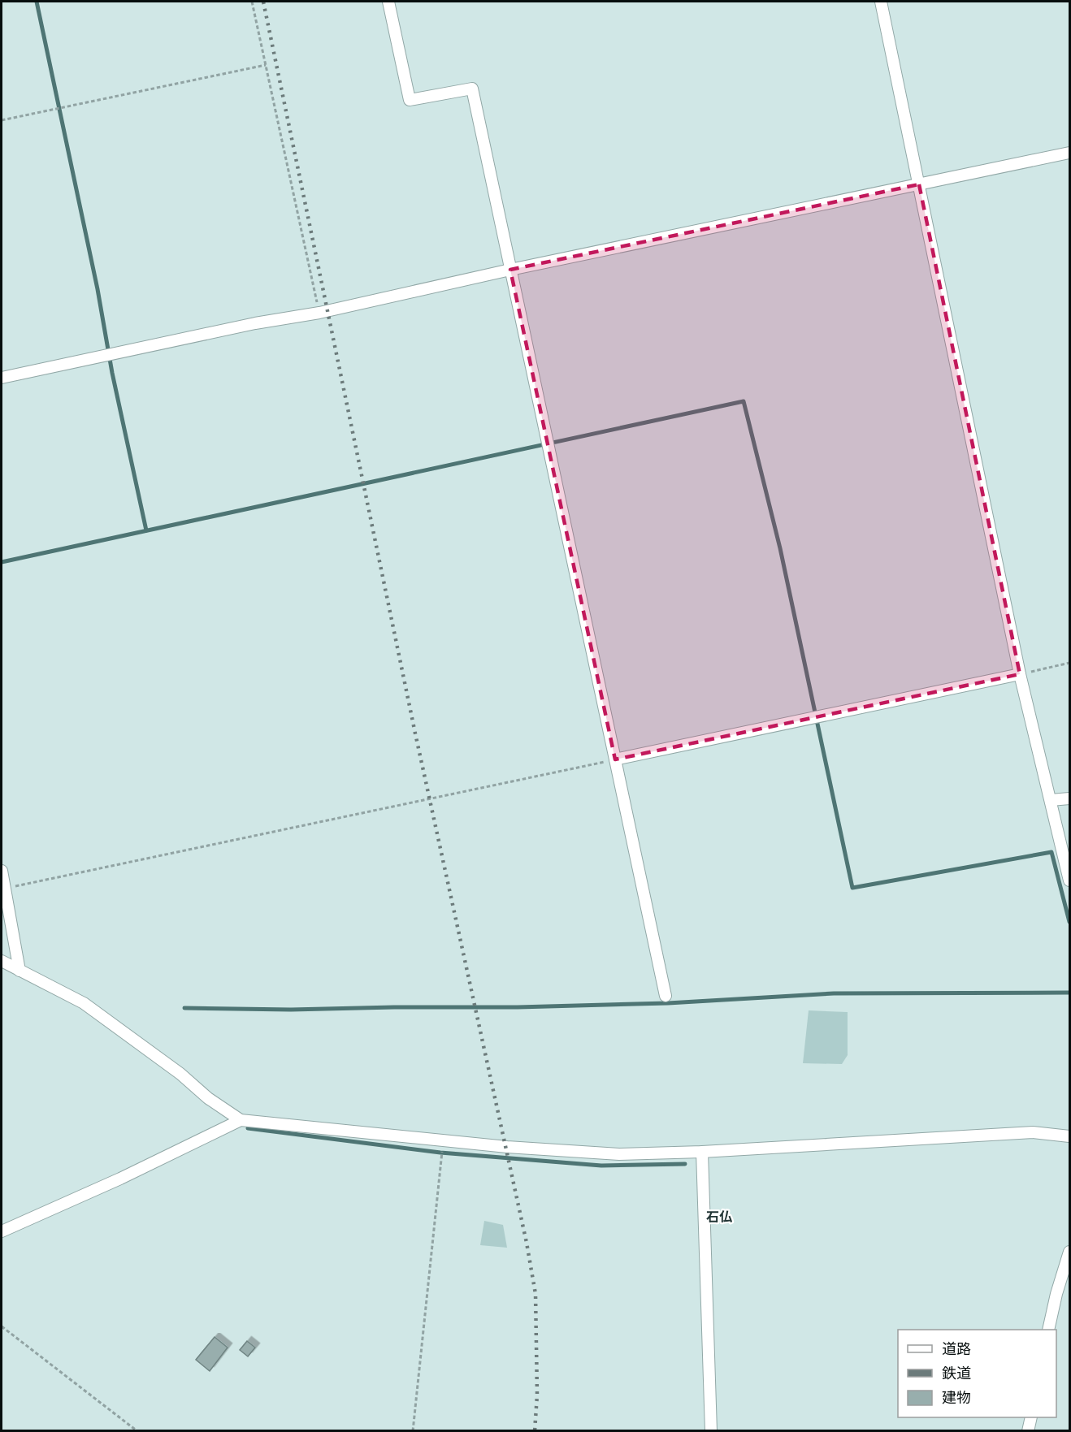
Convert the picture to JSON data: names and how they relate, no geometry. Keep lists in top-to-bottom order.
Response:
{
  "districts": ["石仏"],
  "legend": ["道路", "鉄道", "建物"]
}
